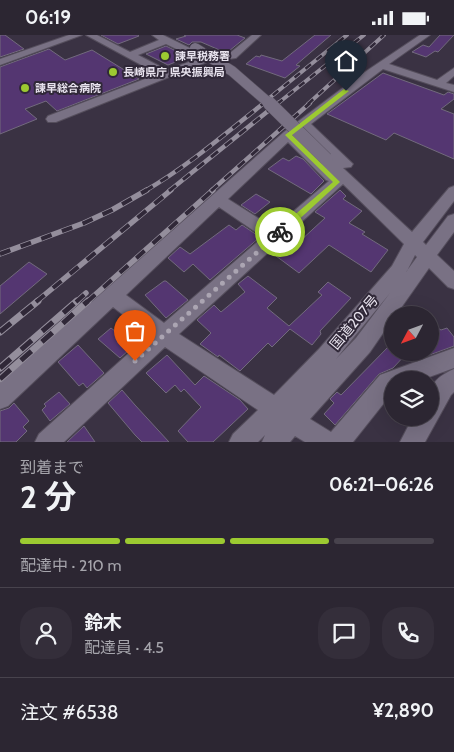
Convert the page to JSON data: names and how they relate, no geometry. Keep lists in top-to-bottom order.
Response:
{
  "streets": {
    "street": ["国道207号"]
  },
  "places": ["諫早税務署", "長崎県庁 県央振興局", "諫早総合病院"],
  "north": "bottom left",
  "page": {
    "status": "06:19",
    "heading": ["2 分", "到着まで", "06:21–06:26"],
    "panel": [
      "鈴木",
      "配達員 · 4.5",
      "注文 #6538",
      "¥2,890"
    ],
    "bar": "配達中 · 210 m"
  }
}
